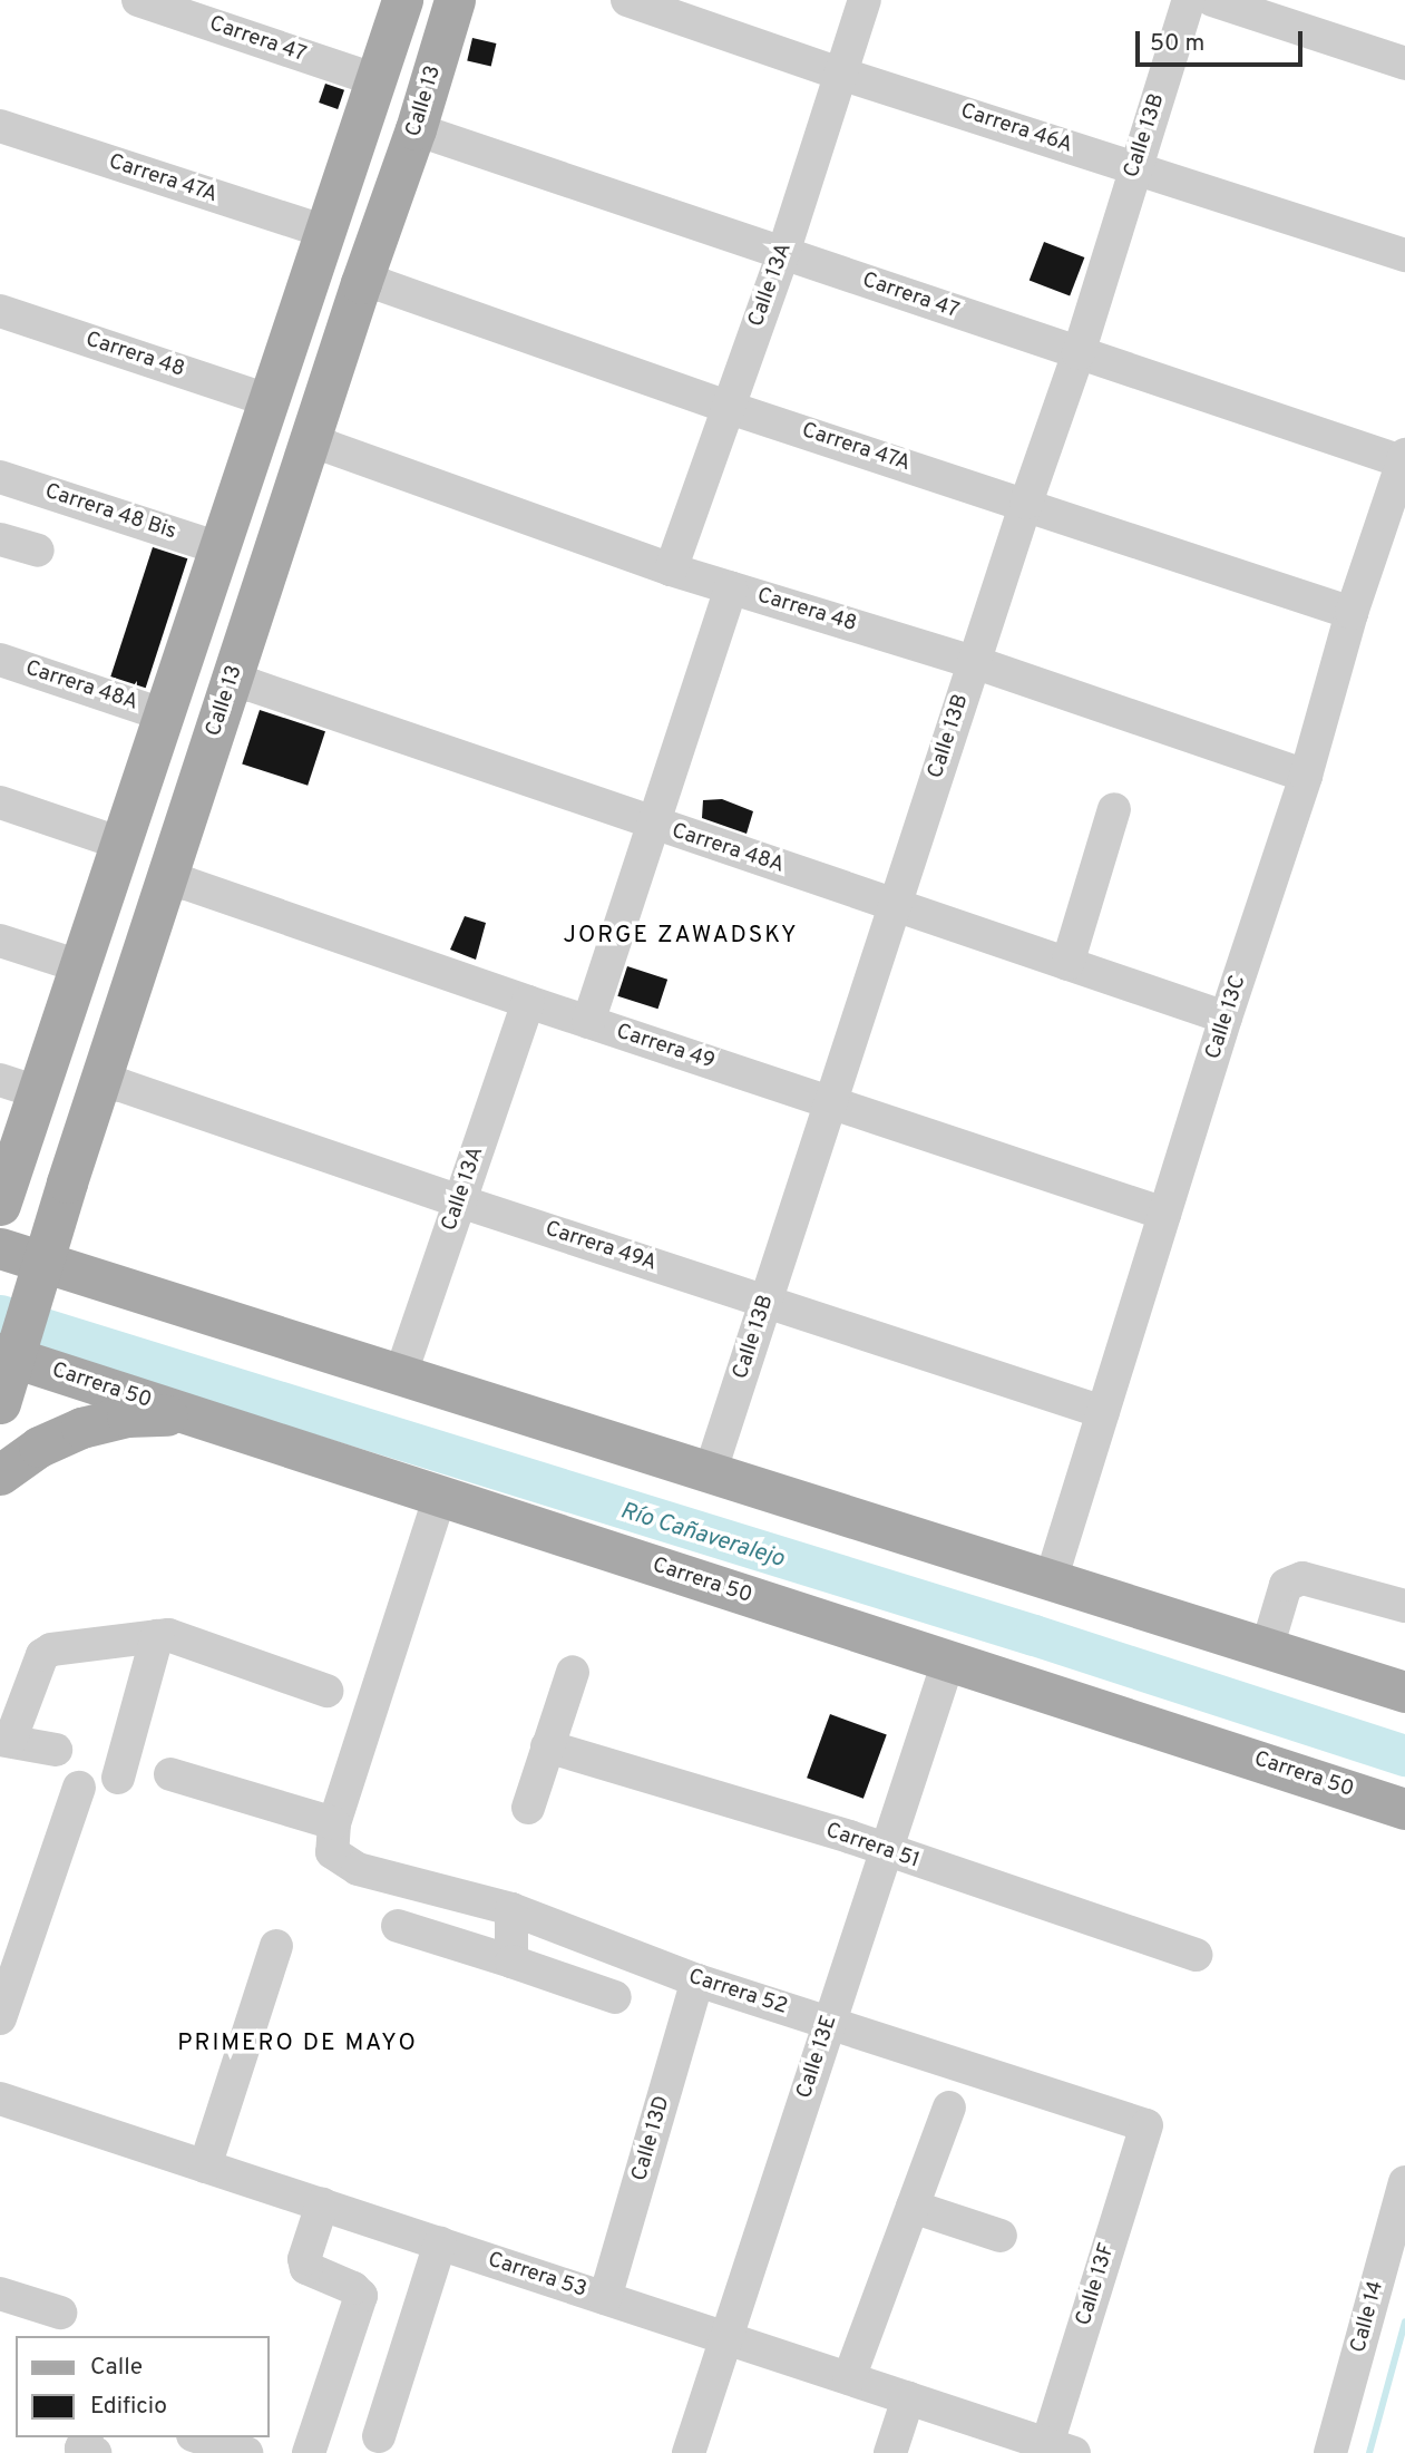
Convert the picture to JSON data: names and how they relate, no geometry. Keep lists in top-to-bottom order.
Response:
{
  "streets": {
    "main road": ["Calle 13", "Carrera 50"],
    "street": [
      "Carrera 47",
      "Carrera 46A",
      "Calle 13B",
      "Carrera 47A",
      "Calle 13A",
      "Carrera 48",
      "Carrera 48 Bis",
      "Carrera 48A",
      "Calle 13C",
      "Carrera 49",
      "Carrera 49A",
      "Carrera 51",
      "Carrera 52",
      "Calle 13E",
      "Calle 13D",
      "Carrera 53",
      "Calle 13F",
      "Calle 14"
    ]
  },
  "crossings": [
    ["Carrera 47", "Calle 13"],
    ["Carrera 47", "Calle 13B"],
    ["Carrera 47", "Calle 13A"],
    ["Carrera 47", "Calle 13C"],
    ["Calle 13", "Carrera 47A"],
    ["Calle 13", "Carrera 48"],
    ["Calle 13", "Carrera 48A"],
    ["Calle 13", "Carrera 49"],
    ["Calle 13", "Carrera 49A"],
    ["Calle 13", "Carrera 50"],
    ["Carrera 46A", "Calle 13B"],
    ["Carrera 46A", "Calle 13A"],
    ["Calle 13B", "Carrera 47A"],
    ["Calle 13B", "Carrera 48"],
    ["Calle 13B", "Carrera 48A"],
    ["Calle 13B", "Carrera 49"],
    ["Calle 13B", "Carrera 49A"],
    ["Carrera 47A", "Calle 13A"],
    ["Carrera 47A", "Calle 13C"],
    ["Calle 13A", "Carrera 48"],
    ["Calle 13A", "Carrera 49"],
    ["Calle 13A", "Carrera 49A"],
    ["Carrera 48", "Calle 13C"],
    ["Carrera 48A", "Calle 13C"],
    ["Calle 13C", "Carrera 49"],
    ["Calle 13C", "Carrera 49A"],
    ["Carrera 50", "Calle 13E"],
    ["Carrera 51", "Calle 13E"],
    ["Carrera 52", "Calle 13E"],
    ["Carrera 52", "Calle 13D"],
    ["Carrera 52", "Calle 13F"],
    ["Calle 13E", "Carrera 53"],
    ["Calle 13D", "Carrera 53"],
    ["Carrera 53", "Calle 13F"]
  ],
  "districts": ["JORGE ZAWADSKY", "PRIMERO DE MAYO"],
  "water": ["Río Cañaveralejo"],
  "legend": ["Calle", "Edificio"],
  "scale_bar": "50 m"
}
